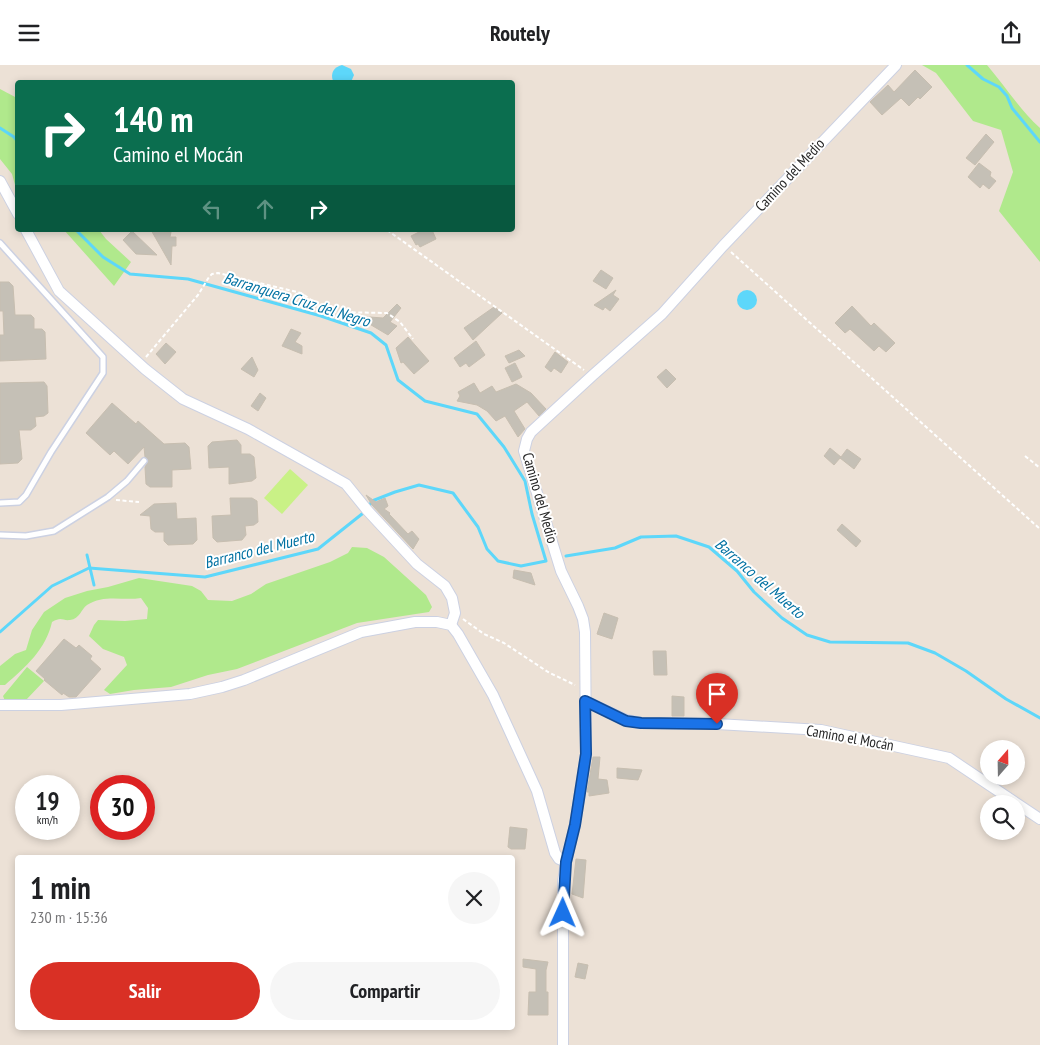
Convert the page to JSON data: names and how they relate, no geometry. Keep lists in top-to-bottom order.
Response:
{
  "streets": {
    "street": ["Camino del Medio", "Camino el Mocán"]
  },
  "crossings": [
    ["Camino del Medio", "Camino el Mocán"]
  ],
  "water": ["Barranquera Cruz del Negro", "Barranco del Muerto"],
  "north": "top",
  "page": {
    "header": "Routely",
    "turn": ["140 m", "Camino el Mocán"],
    "speed": "19 km/h",
    "limit": "30",
    "heading": ["1 min", "230 m · 15:36"],
    "buttons": ["Salir", "Compartir"]
  }
}
